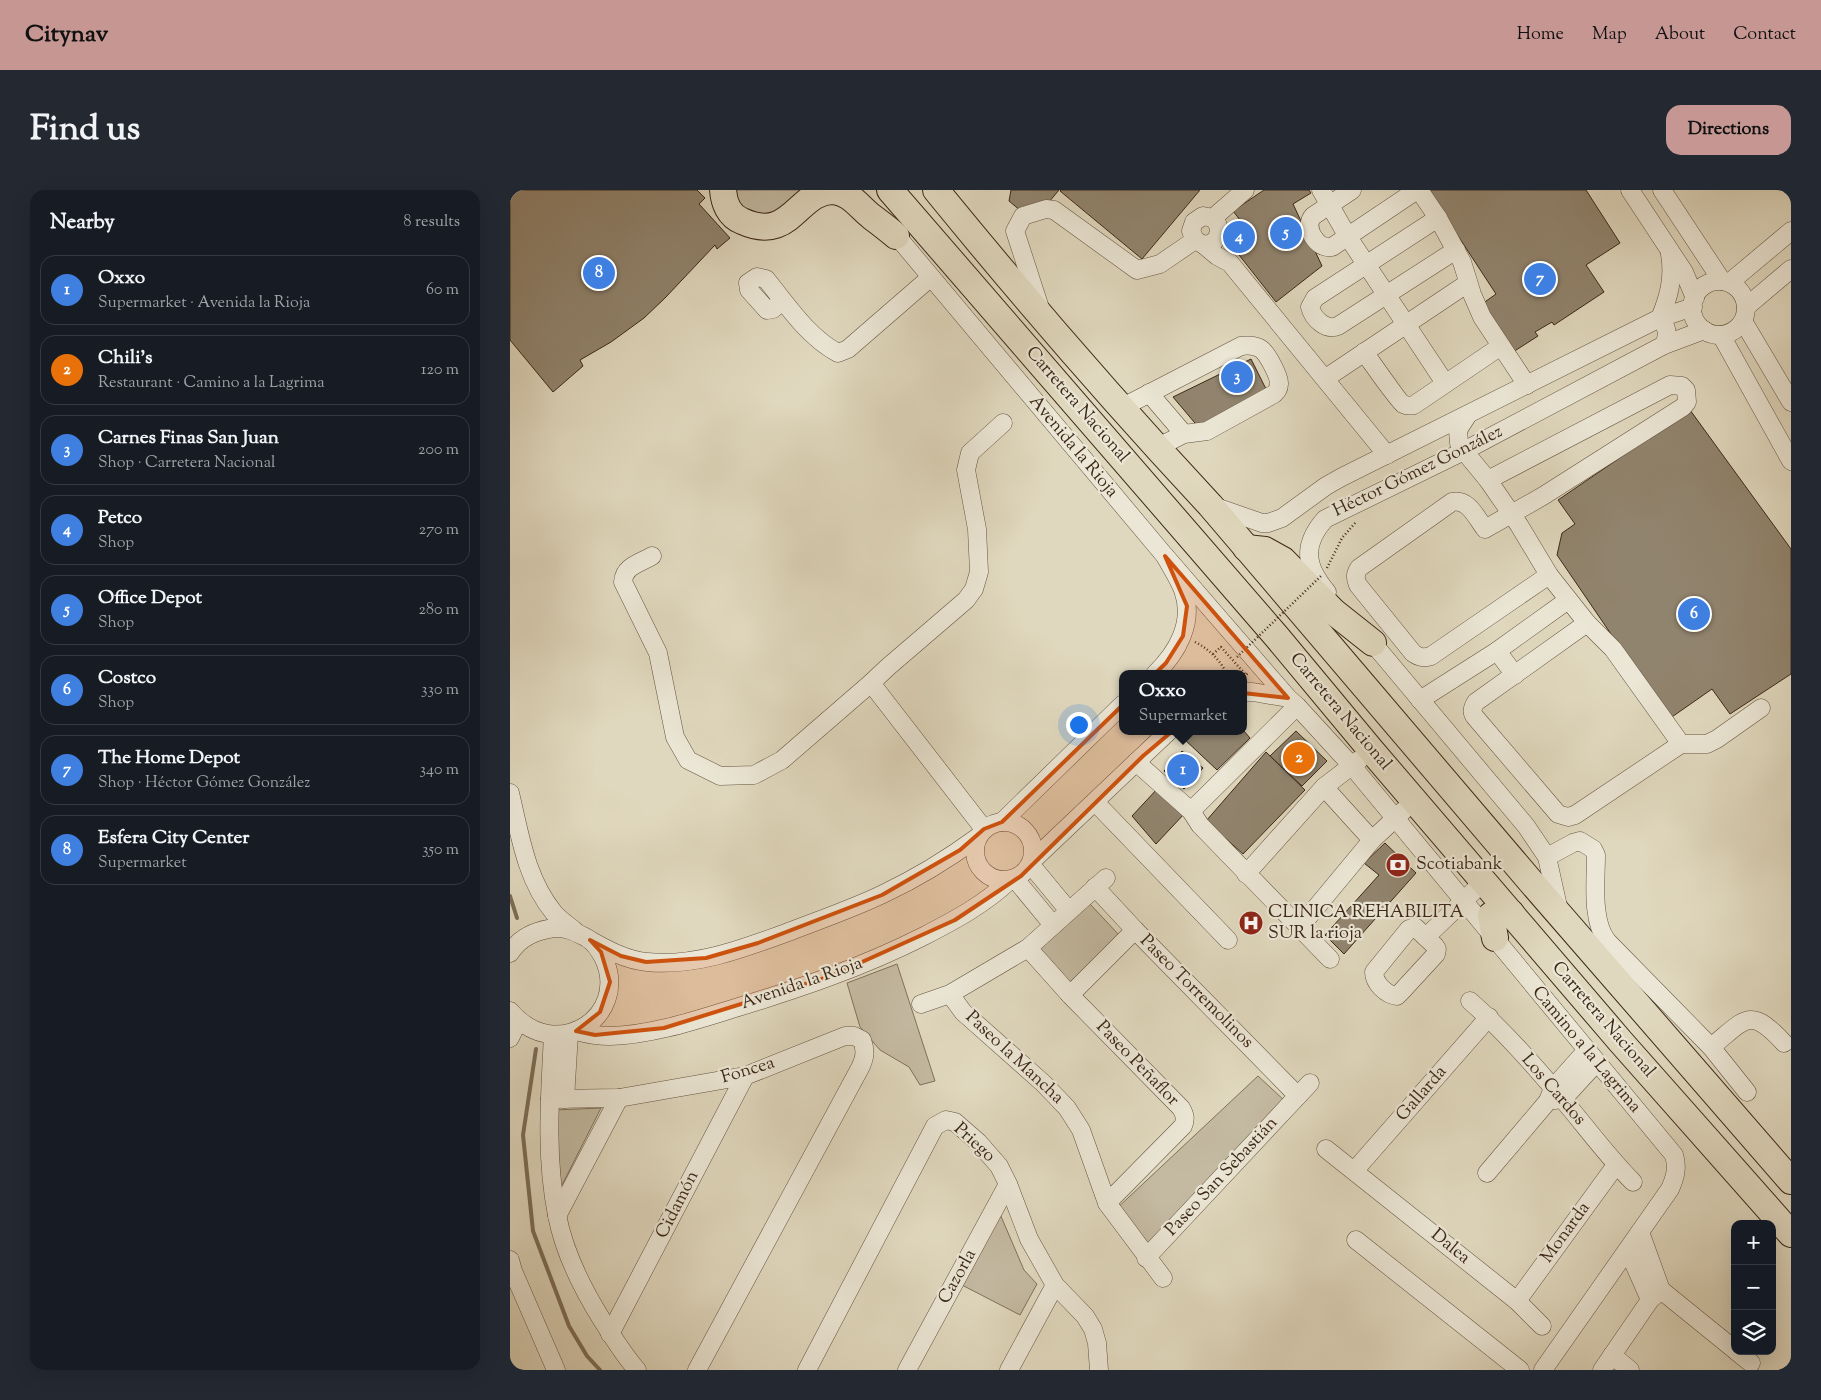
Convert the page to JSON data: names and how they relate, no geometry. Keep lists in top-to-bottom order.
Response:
{
  "streets": {
    "highway": ["Carretera Nacional"],
    "street": [
      "Avenida la Rioja",
      "Héctor Gómez González",
      "Paseo Torremolinos",
      "Camino a la Lagrima",
      "Paseo la Mancha",
      "Paseo Peñaflor",
      "Foncea",
      "Los Cardos",
      "Gallarda",
      "Priego",
      "Paseo San Sebastián",
      "Cidamón",
      "Monarda",
      "Dalea",
      "Cazorla"
    ]
  },
  "crossings": [
    ["Carretera Nacional", "Héctor Gómez González"],
    ["Carretera Nacional", "Camino a la Lagrima"],
    ["Avenida la Rioja", "Camino a la Lagrima"],
    ["Paseo Torremolinos", "Paseo San Sebastián"],
    ["Paseo la Mancha", "Paseo Peñaflor"],
    ["Paseo la Mancha", "Paseo San Sebastián"],
    ["Foncea", "Cidamón"],
    ["Los Cardos", "Gallarda"],
    ["Los Cardos", "Monarda"],
    ["Gallarda", "Dalea"],
    ["Priego", "Cazorla"],
    ["Monarda", "Dalea"]
  ],
  "places": {
    "bank": ["Scotiabank"],
    "hospital": ["CLINICA REHABILITA SUR la rioja"]
  },
  "page": {
    "header": "Citynav",
    "nav": [
      "Home",
      "Map",
      "About",
      "Contact"
    ],
    "title": "Find us",
    "buttons": "Directions",
    "heading": ["Nearby", "8 results"],
    "pins": [
      "5",
      "4",
      "8",
      "7",
      "3",
      "6",
      "2",
      "1"
    ],
    "list": [
      {
        "mark": "1",
        "name": "Oxxo",
        "note": "Supermarket · Avenida la Rioja",
        "value": "60 m"
      },
      {
        "mark": "2",
        "name": "Chili's",
        "note": "Restaurant · Camino a la Lagrima",
        "value": "120 m"
      },
      {
        "mark": "3",
        "name": "Carnes Finas San Juan",
        "note": "Shop · Carretera Nacional",
        "value": "200 m"
      },
      {
        "mark": "4",
        "name": "Petco",
        "note": "Shop",
        "value": "270 m"
      },
      {
        "mark": "5",
        "name": "Office Depot",
        "note": "Shop",
        "value": "280 m"
      },
      {
        "mark": "6",
        "name": "Costco",
        "note": "Shop",
        "value": "330 m"
      },
      {
        "mark": "7",
        "name": "The Home Depot",
        "note": "Shop · Héctor Gómez González",
        "value": "340 m"
      },
      {
        "mark": "8",
        "name": "Esfera City Center",
        "note": "Supermarket",
        "value": "350 m"
      }
    ],
    "popup": ["Oxxo", "Supermarket"],
    "map_buttons": ["+", "−"]
  }
}
